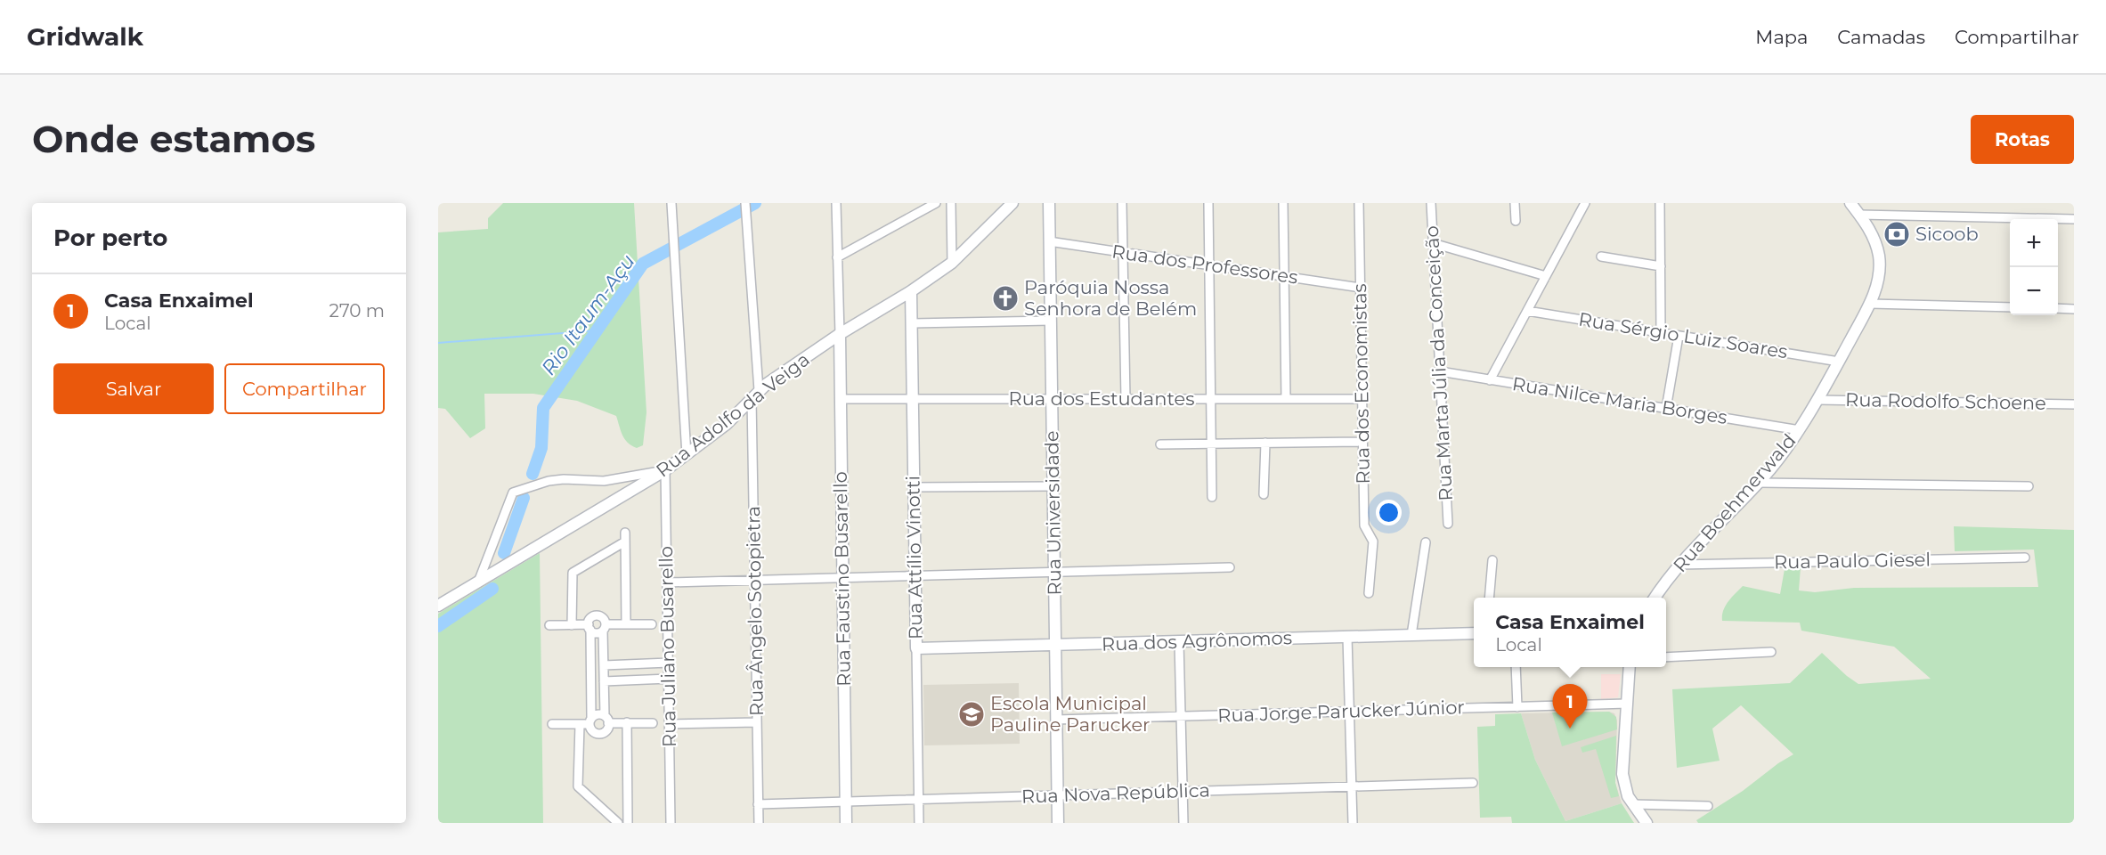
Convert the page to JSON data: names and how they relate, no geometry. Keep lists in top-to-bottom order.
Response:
{
  "streets": {
    "street": [
      "Rua dos Professores",
      "Rua Sérgio Luiz Soares",
      "Rua Marta Júlia da Conceição",
      "Rua dos Economistas",
      "Rua dos Estudantes",
      "Rua Nilce Maria Borges",
      "Rua Rodolfo Schoene",
      "Rua Adolfo da Veiga",
      "Rua Boehmerwald",
      "Rua Universidade",
      "Rua Attílio Vinotti",
      "Rua Paulo Giesel",
      "Rua Faustino Busarello",
      "Rua Ângelo Sotopietra",
      "Rua dos Agrônomos",
      "Rua Juliano Busarello",
      "Rua Jorge Parucker Júnior",
      "Rua Nova República"
    ]
  },
  "crossings": [
    ["Rua dos Professores", "Rua dos Economistas"],
    ["Rua dos Professores", "Rua Universidade"],
    ["Rua Sérgio Luiz Soares", "Rua Boehmerwald"],
    ["Rua Marta Júlia da Conceição", "Rua Nilce Maria Borges"],
    ["Rua dos Economistas", "Rua dos Estudantes"],
    ["Rua dos Estudantes", "Rua Universidade"],
    ["Rua dos Estudantes", "Rua Attílio Vinotti"],
    ["Rua dos Estudantes", "Rua Faustino Busarello"],
    ["Rua Nilce Maria Borges", "Rua Boehmerwald"],
    ["Rua Rodolfo Schoene", "Rua Boehmerwald"],
    ["Rua Adolfo da Veiga", "Rua Attílio Vinotti"],
    ["Rua Adolfo da Veiga", "Rua Faustino Busarello"],
    ["Rua Adolfo da Veiga", "Rua Ângelo Sotopietra"],
    ["Rua Adolfo da Veiga", "Rua Juliano Busarello"],
    ["Rua Boehmerwald", "Rua Paulo Giesel"],
    ["Rua Universidade", "Rua dos Agrônomos"],
    ["Rua Universidade", "Rua Jorge Parucker Júnior"],
    ["Rua Universidade", "Rua Nova República"],
    ["Rua Attílio Vinotti", "Rua dos Agrônomos"],
    ["Rua Attílio Vinotti", "Rua Nova República"],
    ["Rua Faustino Busarello", "Rua Nova República"],
    ["Rua Ângelo Sotopietra", "Rua Nova República"]
  ],
  "water": ["Rio Itaum-Açu"],
  "places": {
    "bank": ["Sicoob"],
    "church": ["Paróquia Nossa Senhora de Belém"],
    "school or university": ["Escola Municipal Pauline Parucker"]
  },
  "page": {
    "header": "Gridwalk",
    "nav": ["Mapa", "Camadas", "Compartilhar"],
    "buttons": [
      "Rotas",
      ["Salvar", "Compartilhar"]
    ],
    "title": "Onde estamos",
    "heading": "Por perto",
    "map_buttons": ["+", "−"],
    "list": [
      {
        "mark": "1",
        "name": "Casa Enxaimel",
        "note": "Local",
        "value": "270 m"
      }
    ],
    "popup": ["Casa Enxaimel", "Local"],
    "pins": "1"
  }
}
